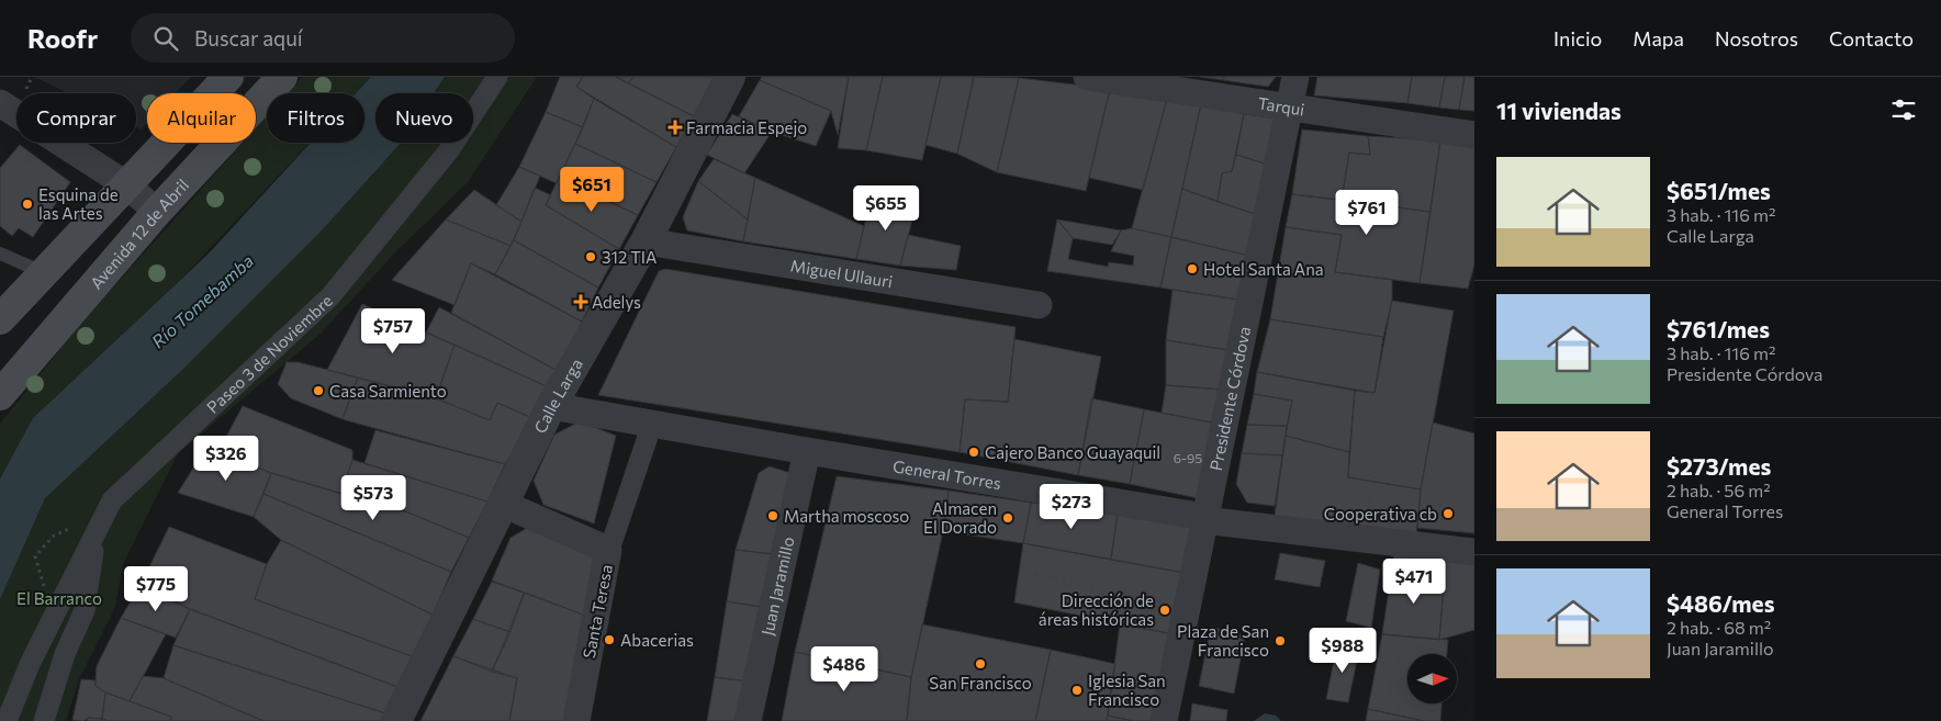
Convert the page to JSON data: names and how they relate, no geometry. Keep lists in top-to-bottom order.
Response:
{
  "streets": {
    "main road": ["Avenida 12 de Abril"],
    "street": [
      "Tarqui",
      "Miguel Ullauri",
      "Paseo 3 de Noviembre",
      "Calle Larga",
      "Presidente Córdova",
      "General Torres",
      "Juan Jaramillo",
      "Santa Teresa"
    ]
  },
  "crossings": [
    ["Tarqui", "Presidente Córdova"],
    ["Miguel Ullauri", "Calle Larga"],
    ["Calle Larga", "General Torres"],
    ["Calle Larga", "Santa Teresa"],
    ["Presidente Córdova", "General Torres"],
    ["General Torres", "Juan Jaramillo"]
  ],
  "water": ["Río Tomebamba"],
  "parks": ["El Barranco"],
  "places": {
    "health": ["Farmacia Espejo", "Adelys"],
    "other": [
      "Esquina de las Artes",
      "312 TIA",
      "Hotel Santa Ana",
      "Casa Sarmiento",
      "Cajero Banco Guayaquil",
      "Cooperativa cb",
      "Martha moscoso",
      "Almacen El Dorado",
      "Dirección de áreas históricas",
      "Abacerias",
      "Plaza de San Francisco",
      "San Francisco",
      "Iglesia San Francisco"
    ]
  },
  "house_numbers": ["6-95"],
  "north": "right",
  "page": {
    "header": "Roofr",
    "search": "Buscar aquí",
    "nav": [
      "Inicio",
      "Mapa",
      "Nosotros",
      "Contacto"
    ],
    "heading": "11 viviendas",
    "chip": [
      "Comprar",
      "Alquilar",
      "Filtros",
      "Nuevo"
    ],
    "list": [
      {
        "name": "$651/mes",
        "note": "3 hab. · 116 m² · Calle Larga"
      },
      {
        "name": "$761/mes",
        "note": "3 hab. · 116 m² · Presidente Córdova"
      },
      {
        "name": "$273/mes",
        "note": "2 hab. · 56 m² · General Torres"
      },
      {
        "name": "$486/mes",
        "note": "2 hab. · 68 m² · Juan Jaramillo"
      }
    ],
    "price": [
      "$651",
      "$655",
      "$761",
      "$757",
      "$326",
      "$573",
      "$273",
      "$471",
      "$775",
      "$988",
      "$486"
    ]
  }
}
